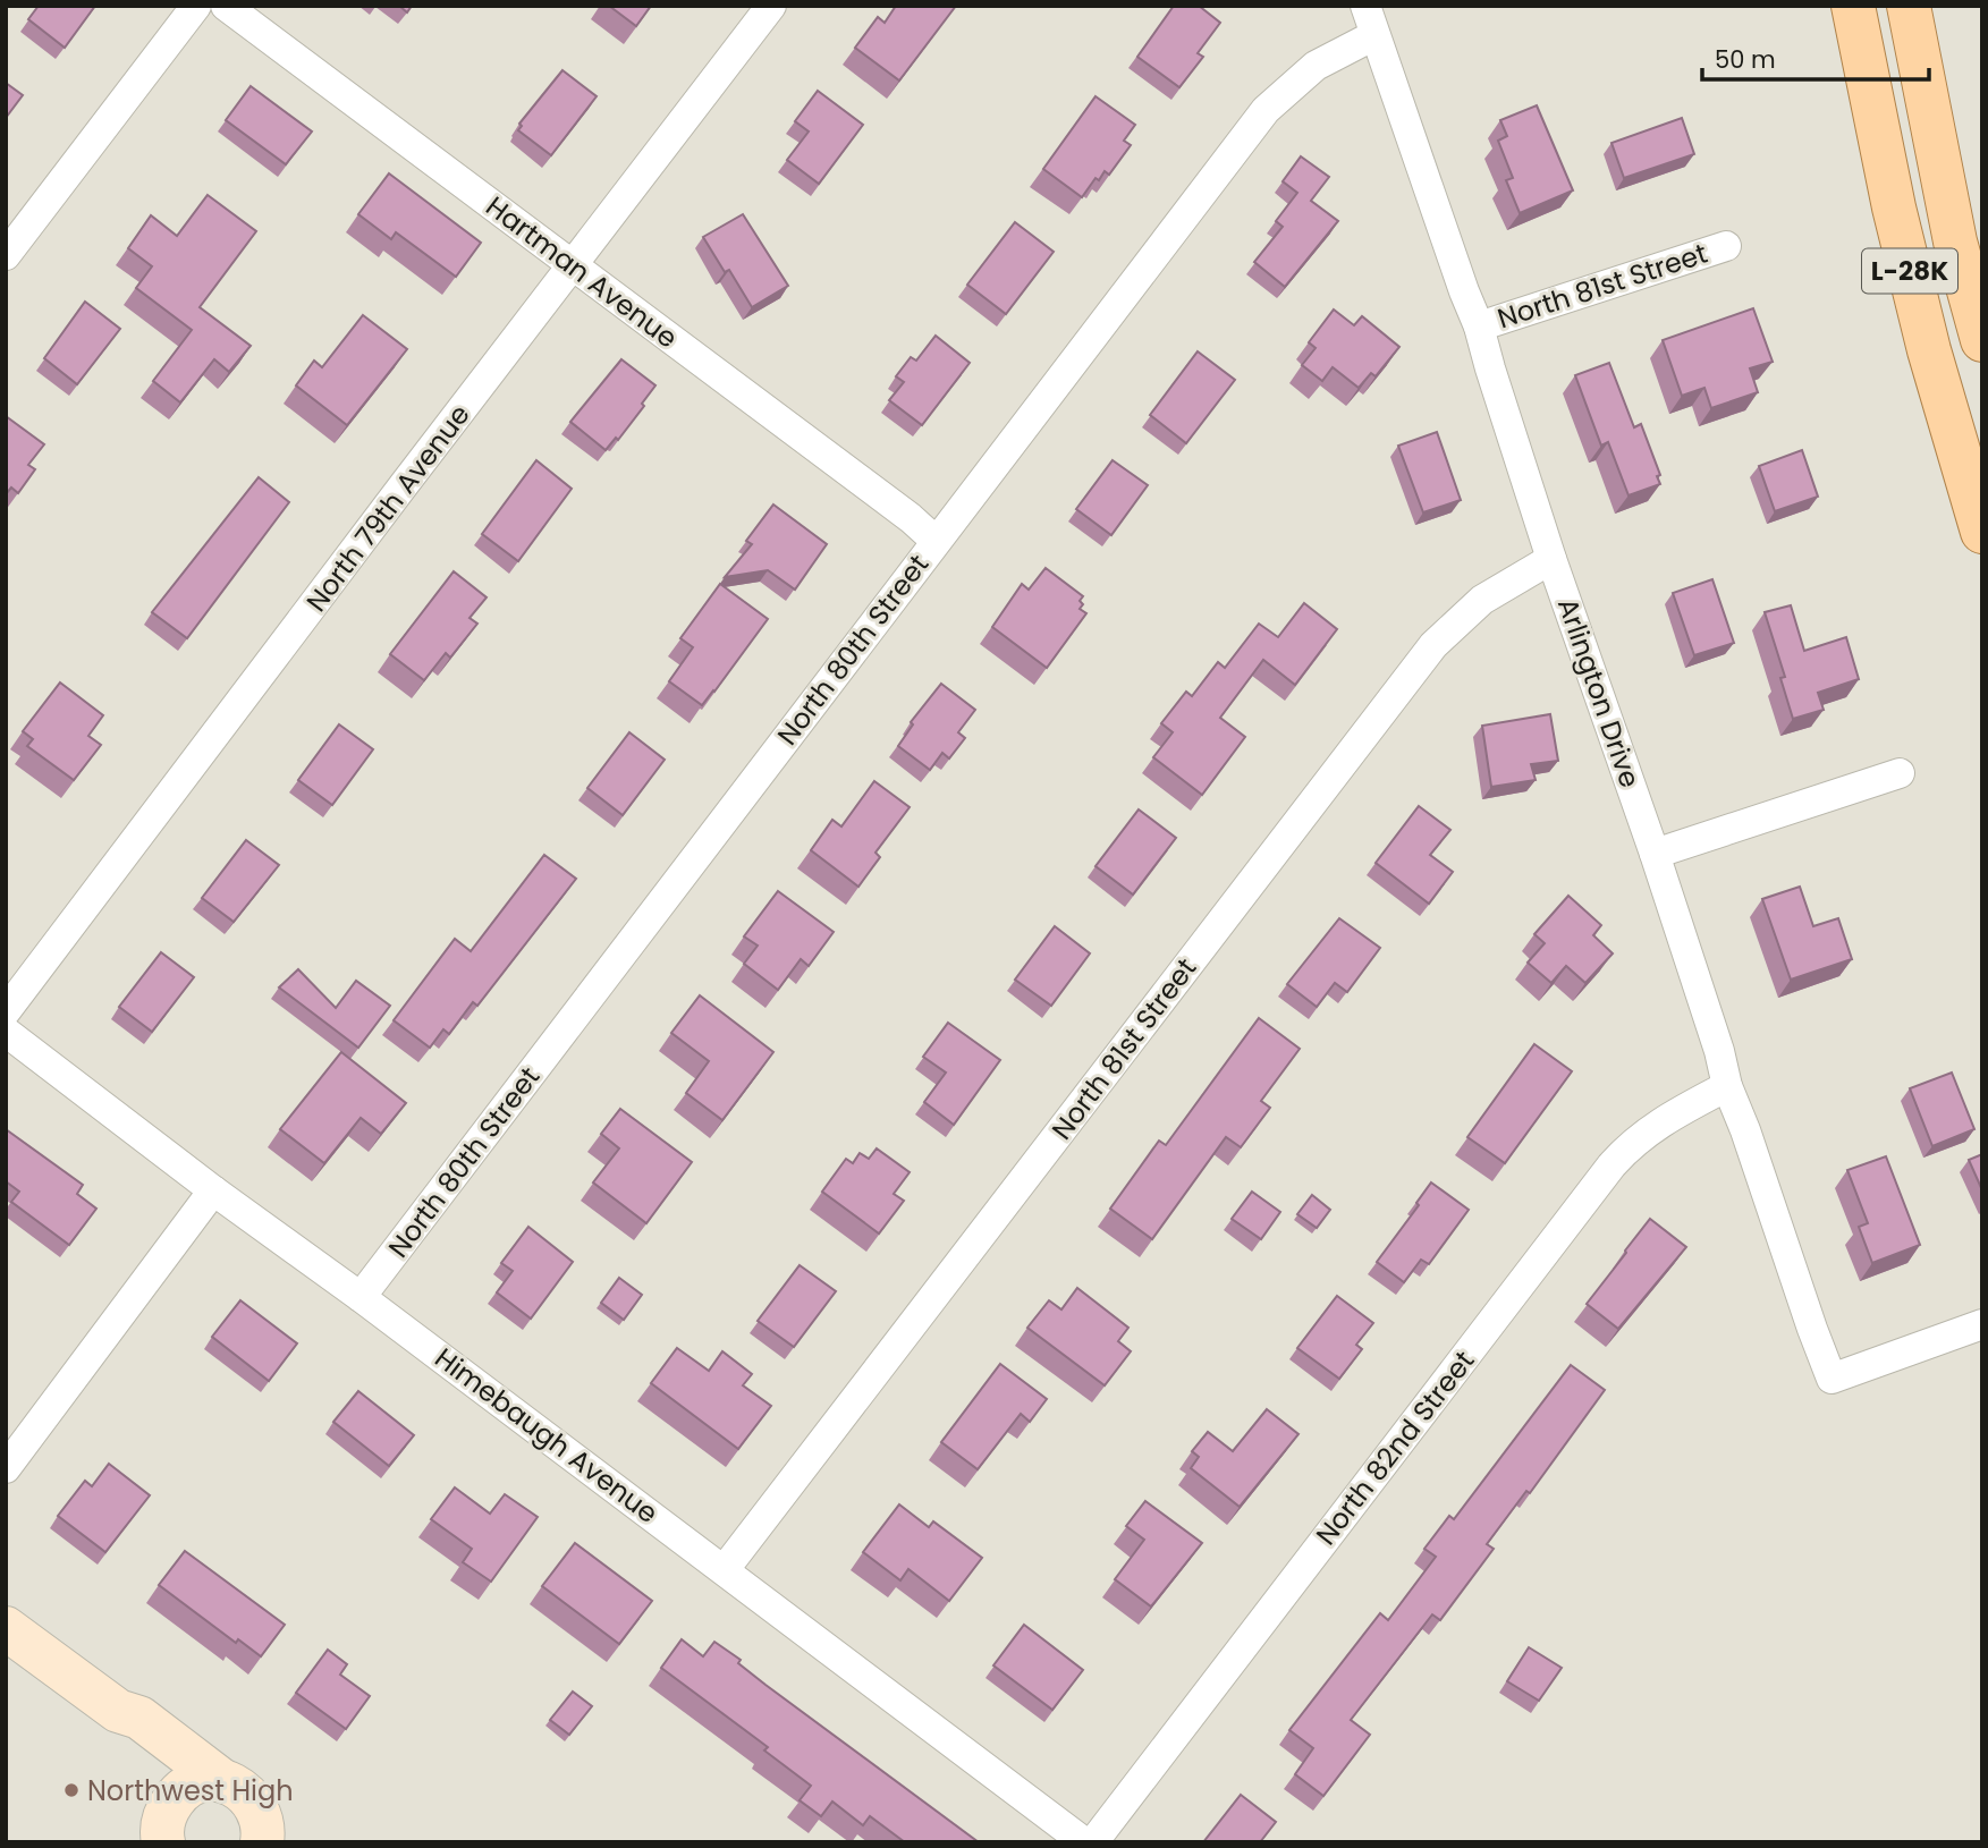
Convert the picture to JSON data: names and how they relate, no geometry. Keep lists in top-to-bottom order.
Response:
{
  "streets": {
    "main road": ["L-28K"],
    "street": [
      "Hartman Avenue",
      "North 81st Street",
      "North 79th Avenue",
      "North 80th Street",
      "Arlington Drive",
      "Himebaugh Avenue",
      "North 82nd Street"
    ]
  },
  "crossings": [
    ["Hartman Avenue", "North 79th Avenue"],
    ["Hartman Avenue", "North 80th Street"],
    ["North 81st Street", "Arlington Drive"],
    ["North 81st Street", "Himebaugh Avenue"],
    ["North 80th Street", "Arlington Drive"],
    ["North 80th Street", "Himebaugh Avenue"],
    ["Arlington Drive", "North 82nd Street"]
  ],
  "places": ["Northwest High"],
  "scale_bar": "50 m"
}
